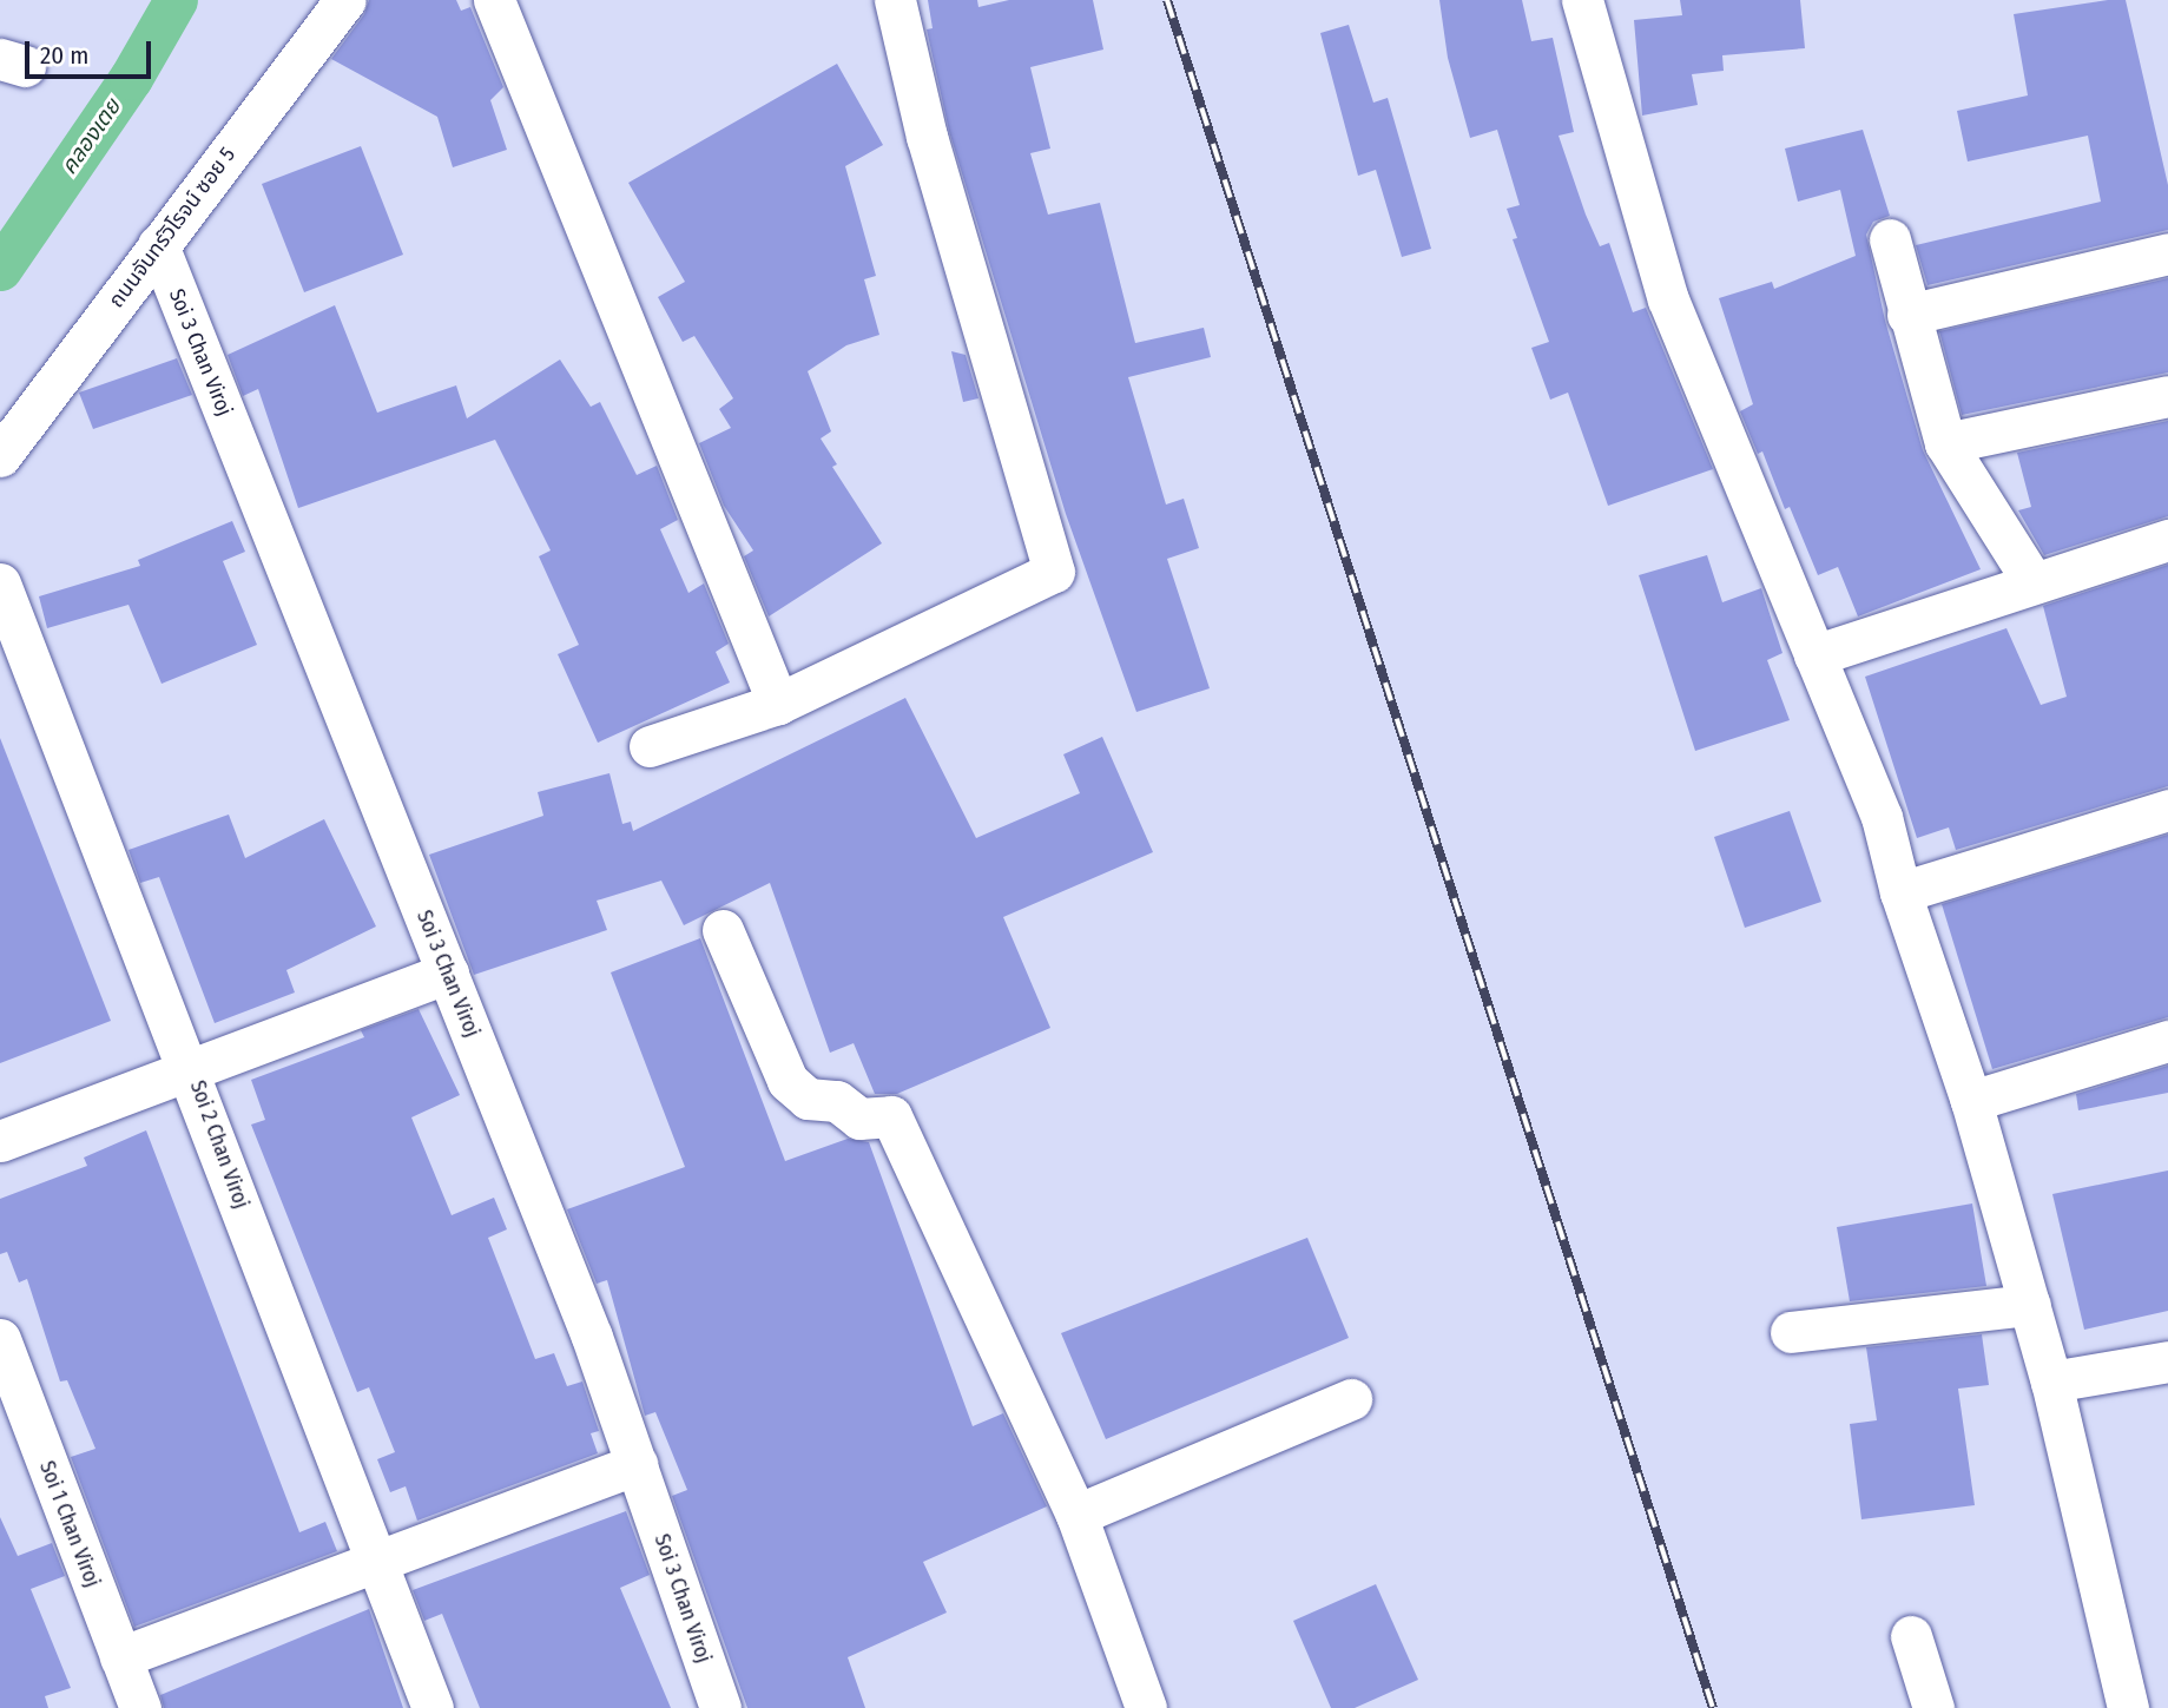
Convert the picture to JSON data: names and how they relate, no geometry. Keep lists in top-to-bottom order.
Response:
{
  "streets": {
    "street": [
      "ถนนจันทร์วิโรจน์ ซอย 5",
      "Soi 3 Chan Viroj",
      "Soi 2 Chan Viroj",
      "Soi 1 Chan Viroj"
    ]
  },
  "crossings": [
    ["ถนนจันทร์วิโรจน์ ซอย 5", "Soi 3 Chan Viroj"]
  ],
  "water": ["คลองเตย"],
  "scale_bar": "20 m"
}
